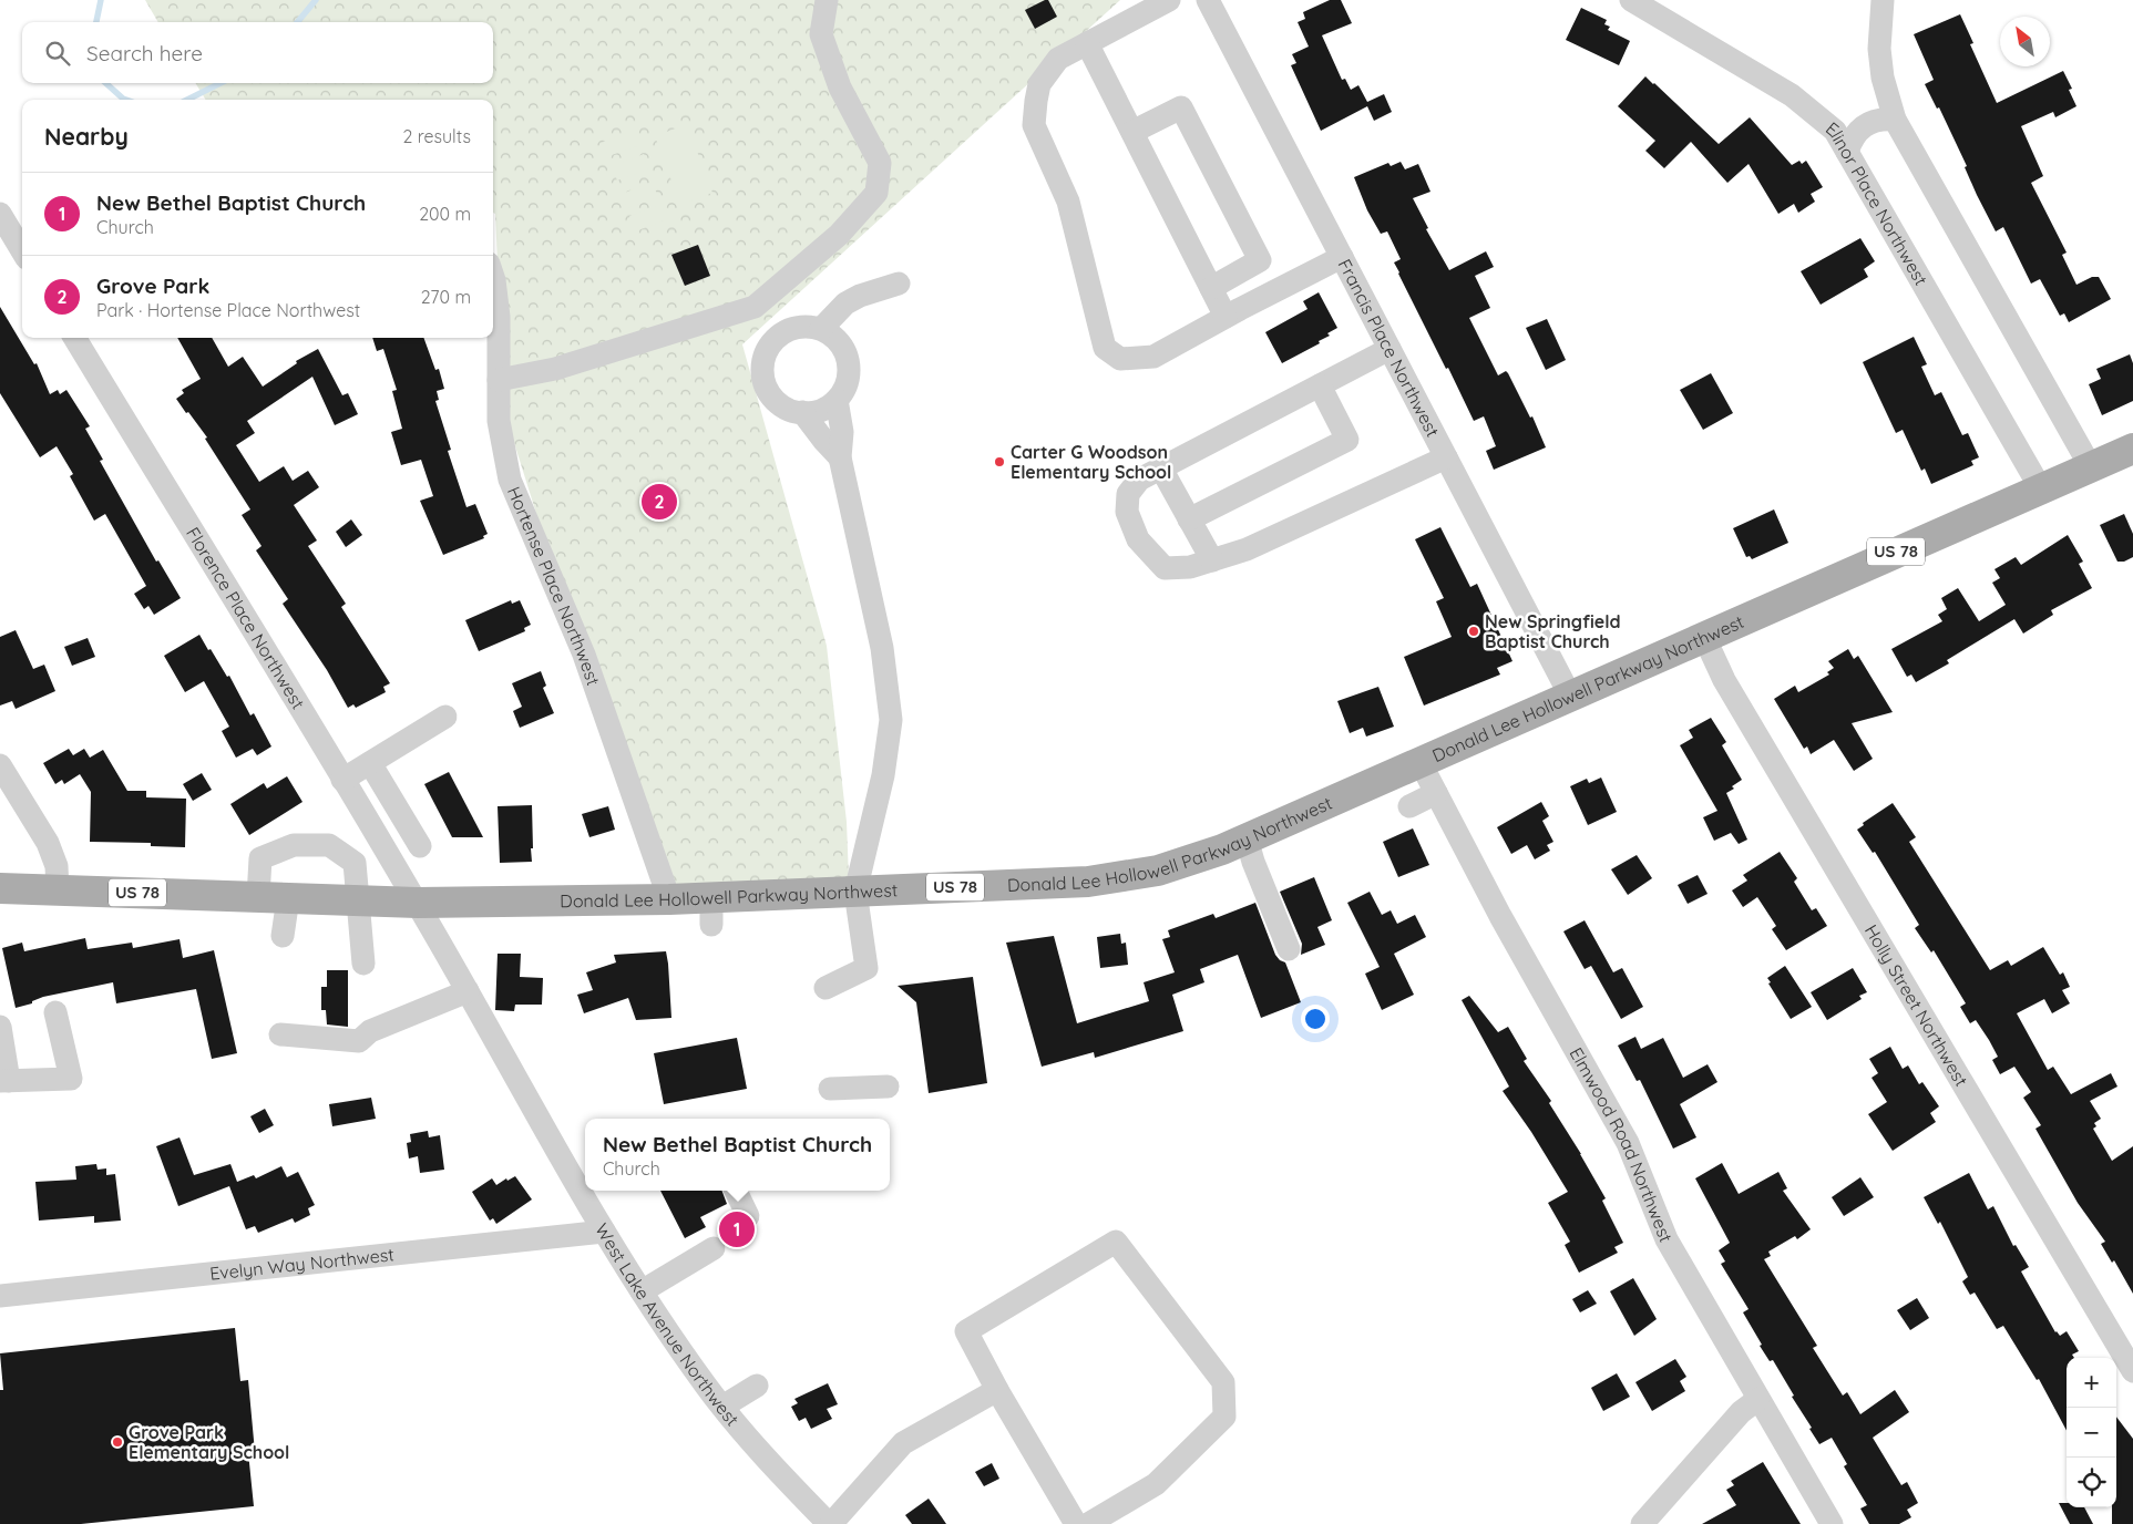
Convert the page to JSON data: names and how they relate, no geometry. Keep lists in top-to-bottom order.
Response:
{
  "streets": {
    "main road": ["US 78", "Donald Lee Hollowell Parkway Northwest"],
    "street": [
      "Elinor Place Northwest",
      "Francis Place Northwest",
      "Hortense Place Northwest",
      "Florence Place Northwest",
      "Holly Street Northwest",
      "Elmwood Road Northwest",
      "Evelyn Way Northwest",
      "West Lake Avenue Northwest"
    ]
  },
  "crossings": [
    ["Elinor Place Northwest", "Donald Lee Hollowell Parkway Northwest"],
    ["Francis Place Northwest", "Donald Lee Hollowell Parkway Northwest"],
    ["Hortense Place Northwest", "Donald Lee Hollowell Parkway Northwest"],
    ["Florence Place Northwest", "Donald Lee Hollowell Parkway Northwest"],
    ["Florence Place Northwest", "West Lake Avenue Northwest"],
    ["Donald Lee Hollowell Parkway Northwest", "Holly Street Northwest"],
    ["Donald Lee Hollowell Parkway Northwest", "Elmwood Road Northwest"],
    ["Donald Lee Hollowell Parkway Northwest", "West Lake Avenue Northwest"],
    ["Evelyn Way Northwest", "West Lake Avenue Northwest"]
  ],
  "places": ["Carter G Woodson Elementary School", "New Springfield Baptist Church", "Grove Park Elementary School"],
  "north": "top left",
  "page": {
    "search": "Search here",
    "heading": ["Nearby", "2 results"],
    "list": [
      {
        "mark": "1",
        "name": "New Bethel Baptist Church",
        "note": "Church",
        "value": "200 m"
      },
      {
        "mark": "2",
        "name": "Grove Park",
        "note": "Park · Hortense Place Northwest",
        "value": "270 m"
      }
    ],
    "pins": ["2", "1"],
    "popup": ["New Bethel Baptist Church", "Church"],
    "map_buttons": ["+", "−"]
  }
}
